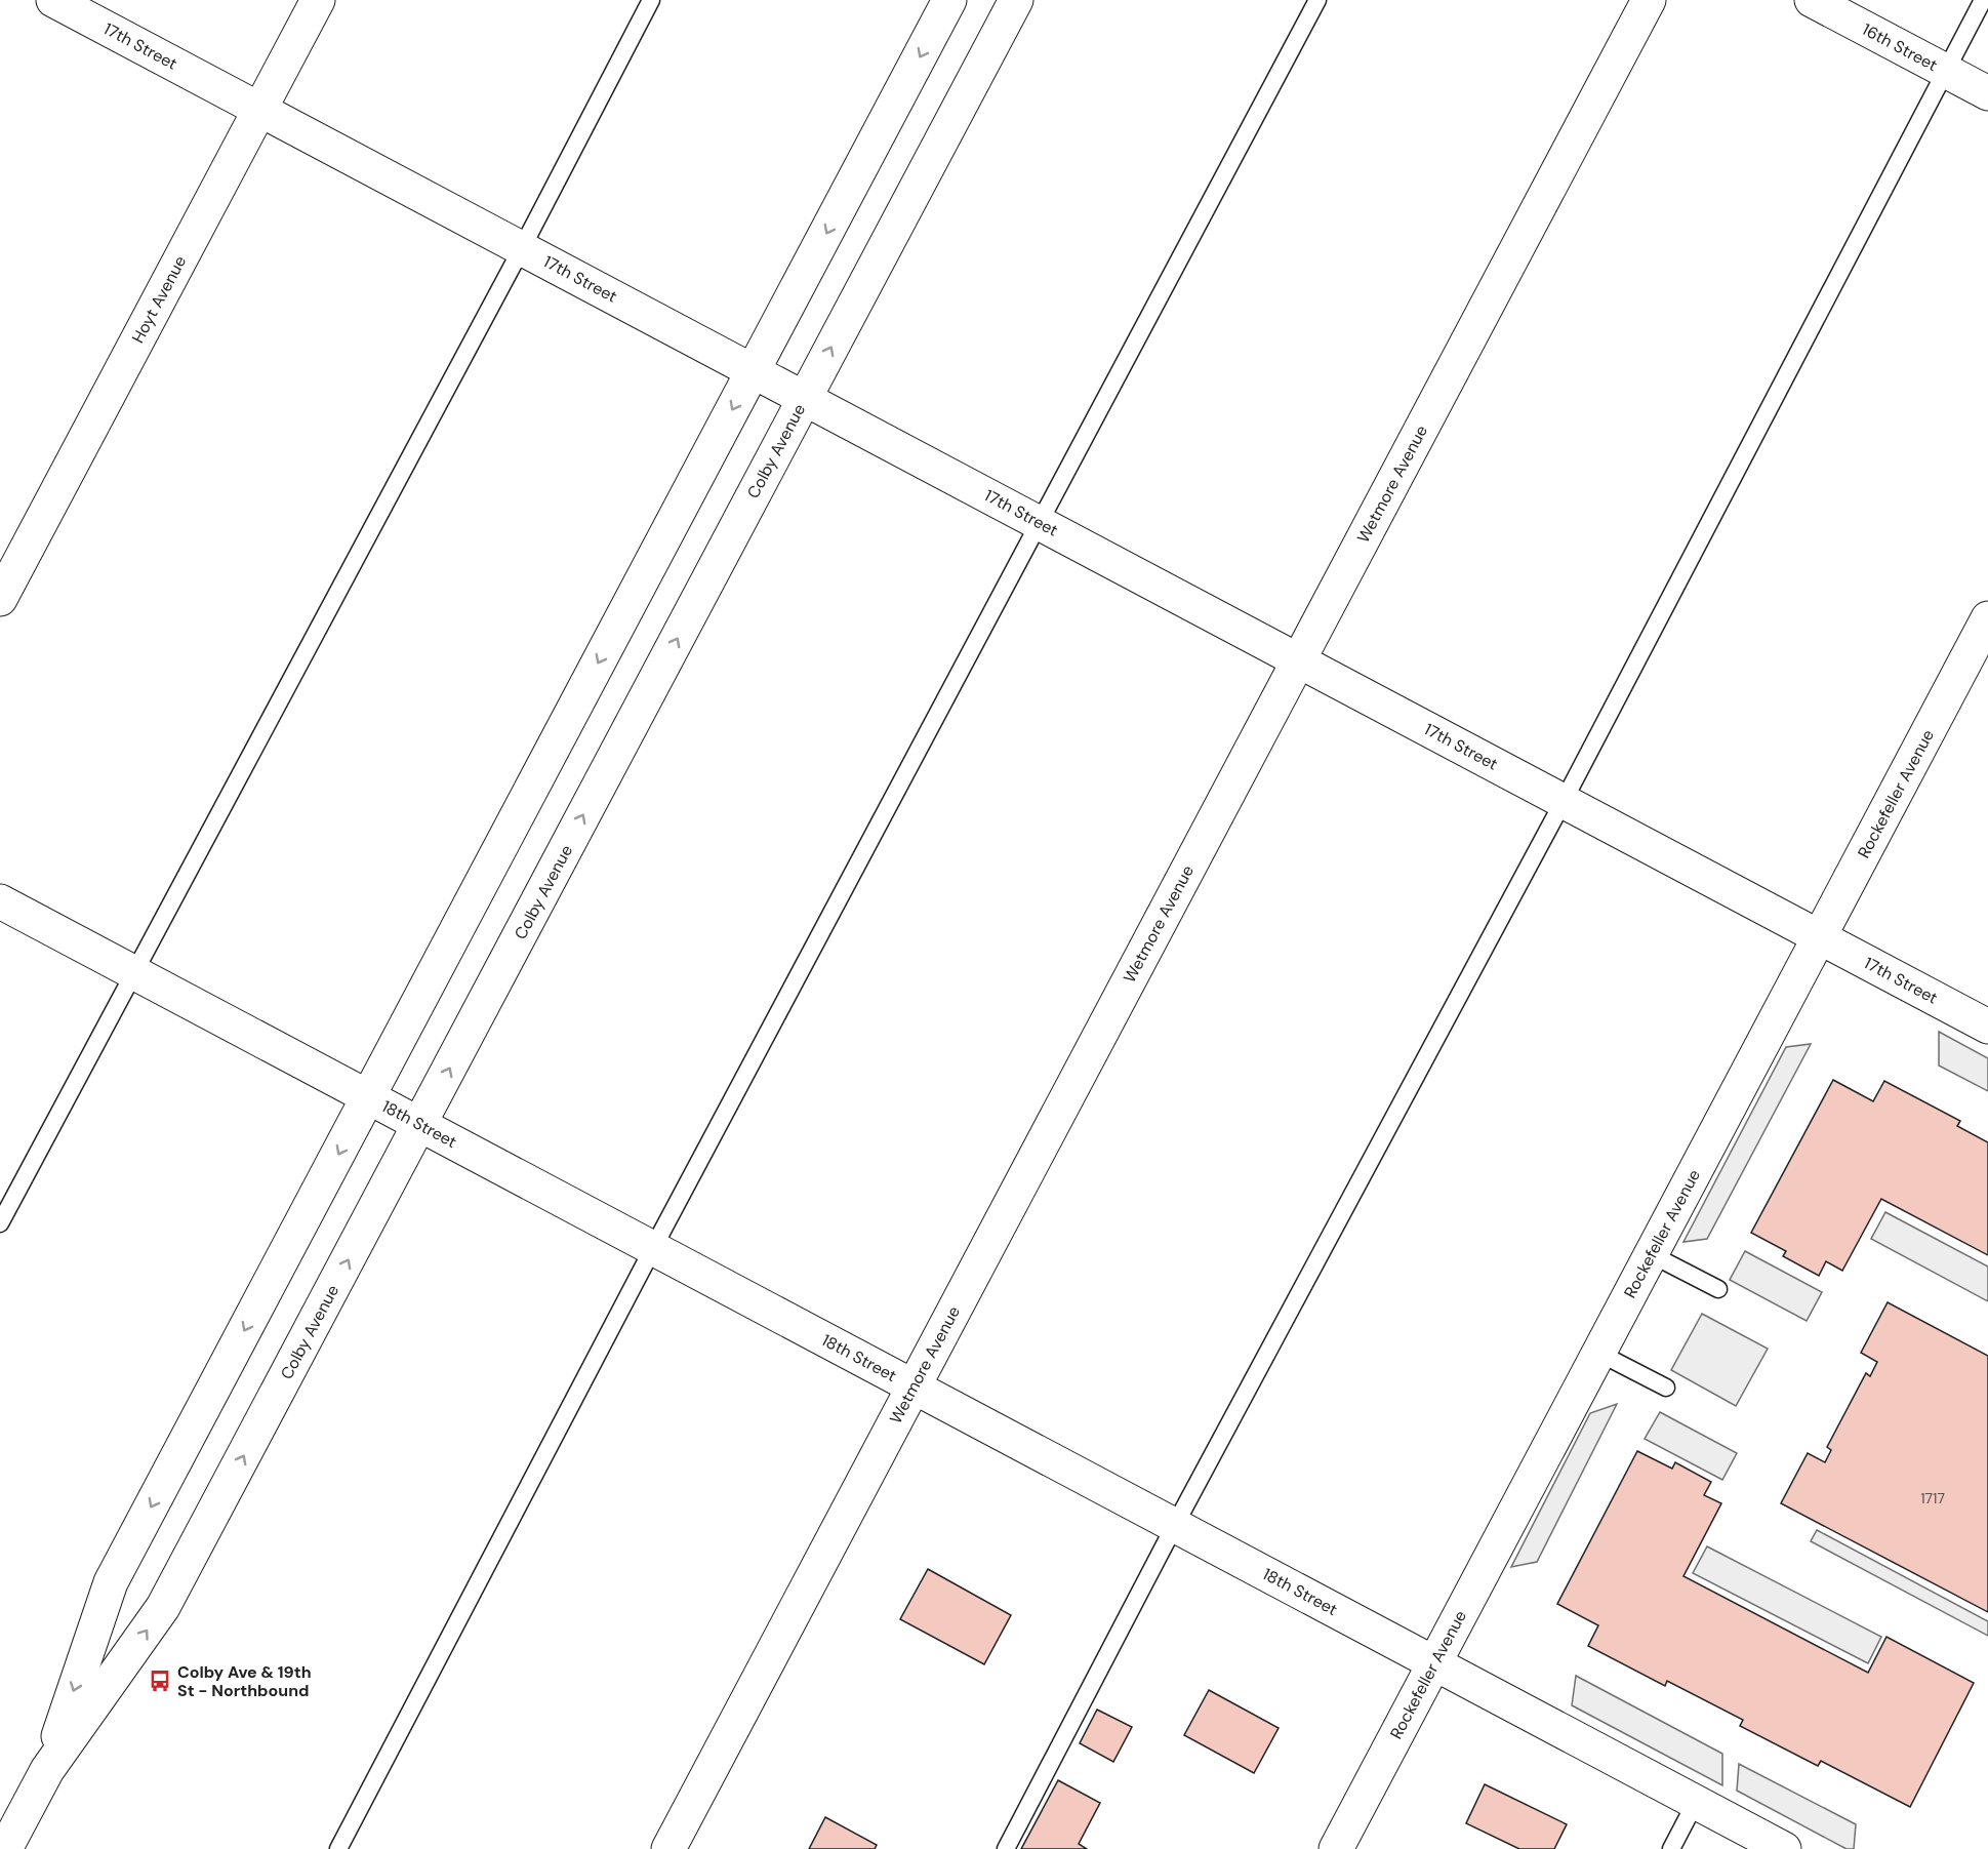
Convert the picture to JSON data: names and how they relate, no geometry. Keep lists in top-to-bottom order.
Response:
{
  "streets": {
    "street": [
      "17th Street",
      "16th Street",
      "Hoyt Avenue",
      "Colby Avenue",
      "Wetmore Avenue",
      "Rockefeller Avenue",
      "18th Street"
    ]
  },
  "crossings": [
    ["17th Street", "Hoyt Avenue"],
    ["17th Street", "Colby Avenue"],
    ["17th Street", "Wetmore Avenue"],
    ["17th Street", "Rockefeller Avenue"],
    ["Colby Avenue", "18th Street"],
    ["Wetmore Avenue", "18th Street"],
    ["Rockefeller Avenue", "18th Street"]
  ],
  "places": {
    "bus stop": ["Colby Ave & 19th St - Northbound"]
  },
  "house_numbers": ["1717"]
}
